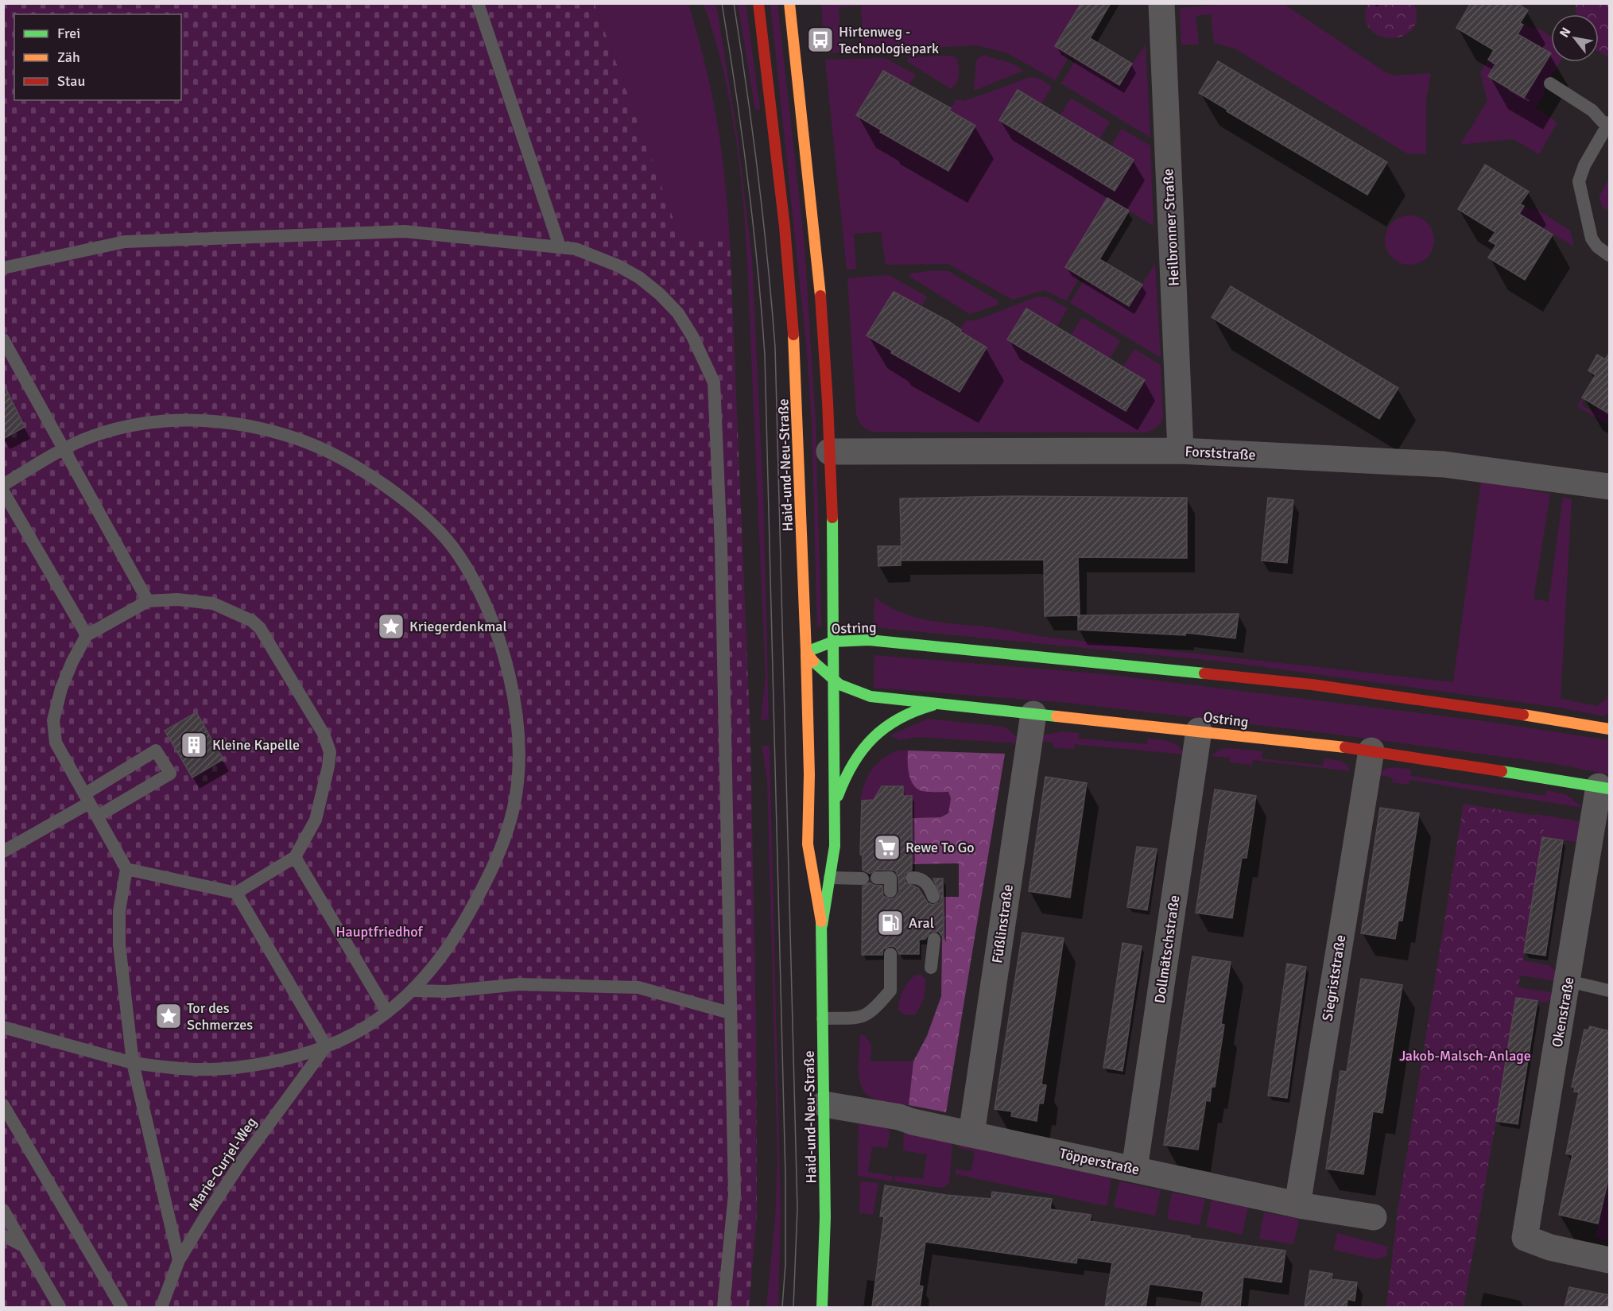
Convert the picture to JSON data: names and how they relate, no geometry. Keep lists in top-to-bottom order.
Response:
{
  "streets": {
    "main road": ["Haid-und-Neu-Straße", "Ostring"],
    "street": [
      "Heilbronner Straße",
      "Forststraße",
      "Füßlinstraße",
      "Dollmätschstraße",
      "Siegriststraße",
      "Okenstraße",
      "Töpperstraße"
    ],
    "lane": ["Marie-Curjel-Weg"]
  },
  "crossings": [
    ["Heilbronner Straße", "Forststraße"],
    ["Forststraße", "Haid-und-Neu-Straße"],
    ["Haid-und-Neu-Straße", "Ostring"],
    ["Haid-und-Neu-Straße", "Töpperstraße"],
    ["Ostring", "Füßlinstraße"],
    ["Ostring", "Dollmätschstraße"],
    ["Ostring", "Siegriststraße"],
    ["Ostring", "Okenstraße"],
    ["Füßlinstraße", "Töpperstraße"],
    ["Dollmätschstraße", "Töpperstraße"],
    ["Siegriststraße", "Töpperstraße"]
  ],
  "parks": ["Hauptfriedhof", "Jakob-Malsch-Anlage"],
  "places": {
    "bus stop": ["Hirtenweg - Technologiepark"],
    "place": ["Kriegerdenkmal", "Tor des Schmerzes"],
    "building": ["Kleine Kapelle"],
    "supermarket": ["Rewe To Go"],
    "fuel station": ["Aral"]
  },
  "legend": ["Frei", "Zäh", "Stau"],
  "north": "top left"
}
